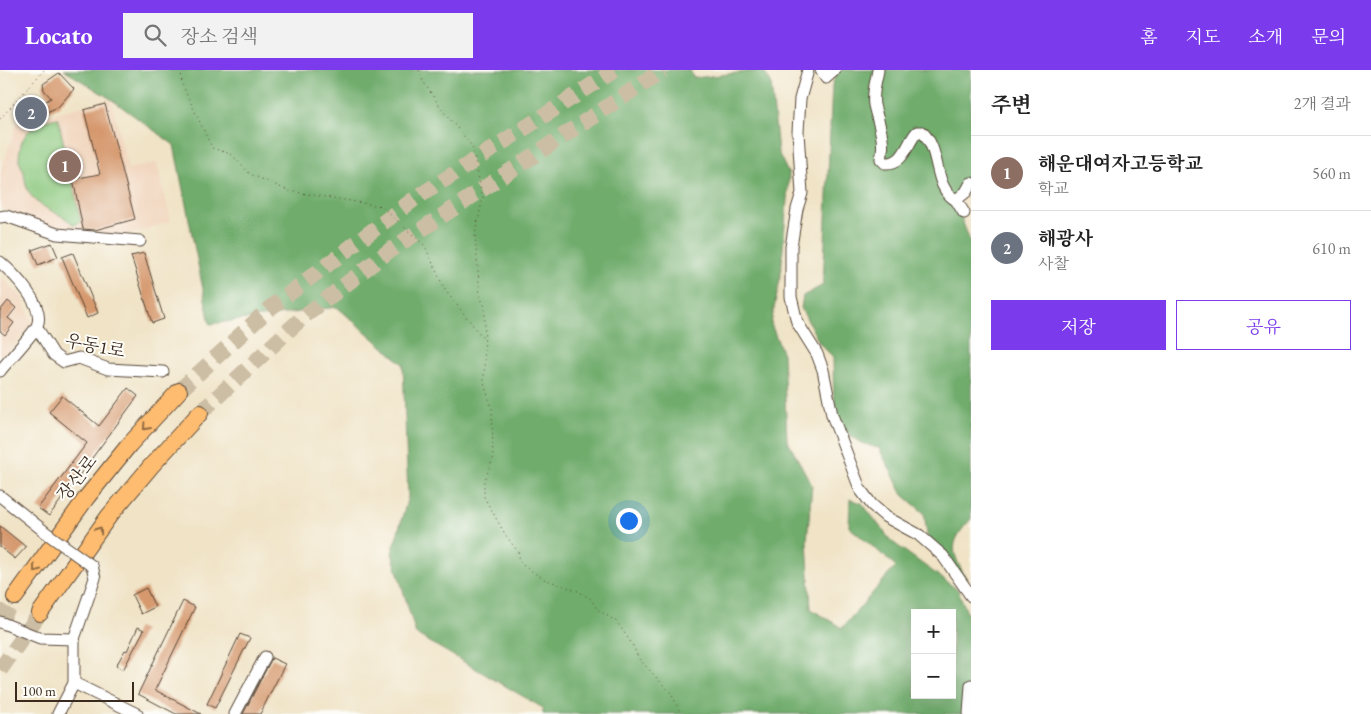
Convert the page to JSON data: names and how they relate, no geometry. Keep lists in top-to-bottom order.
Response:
{
  "streets": {
    "highway": ["장산로"],
    "street": ["우동1로"]
  },
  "scale_bar": "100 m",
  "page": {
    "header": "Locato",
    "search": "장소 검색",
    "nav": [
      "홈",
      "지도",
      "소개",
      "문의"
    ],
    "heading": ["주변", "2개 결과"],
    "pins": ["2", "1"],
    "list": [
      {
        "mark": "1",
        "name": "해운대여자고등학교",
        "note": "학교",
        "value": "560 m"
      },
      {
        "mark": "2",
        "name": "해광사",
        "note": "사찰",
        "value": "610 m"
      }
    ],
    "buttons": ["저장", "공유"],
    "map_buttons": ["+", "−"],
    "scale": "100 m"
  }
}
